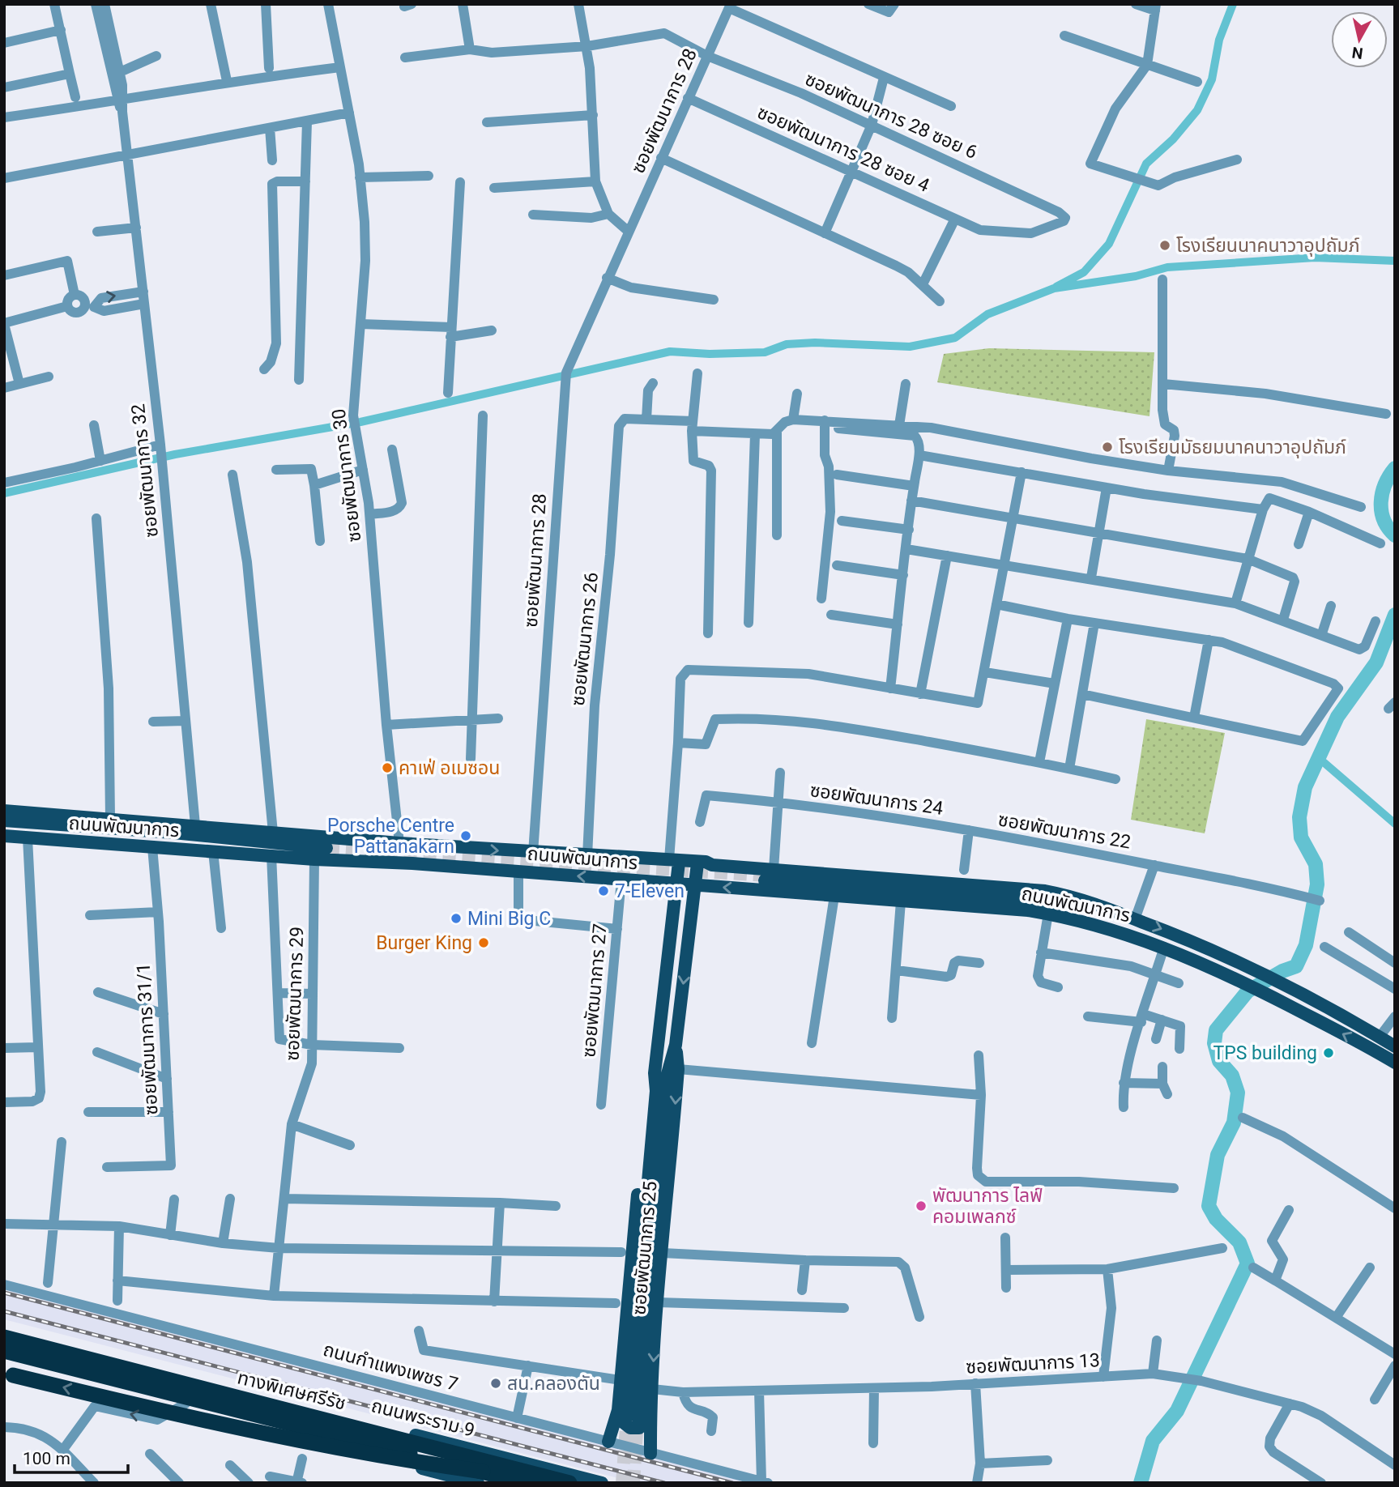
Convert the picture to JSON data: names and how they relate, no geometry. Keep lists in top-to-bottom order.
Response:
{
  "streets": {
    "highway": ["ทางพิเศษศรีรัช"],
    "main road": ["ถนนพัฒนาการ", "ซอยพัฒนาการ 25", "ถนนพระราม 9"],
    "street": [
      "ซอยพัฒนาการ 28",
      "ซอยพัฒนาการ 28 ซอย 6",
      "ซอยพัฒนาการ 28 ซอย 4",
      "ซอยพัฒนาการ 32",
      "ซอยพัฒนาการ 30",
      "ซอยพัฒนาการ 26",
      "ซอยพัฒนาการ 24",
      "ซอยพัฒนาการ 22",
      "ซอยพัฒนาการ 27",
      "ซอยพัฒนาการ 29",
      "ซอยพัฒนาการ 31/1",
      "ซอยพัฒนาการ 13",
      "ถนนกำแพงเพชร 7"
    ]
  },
  "crossings": [
    ["ซอยพัฒนาการ 28", "ซอยพัฒนาการ 28 ซอย 6"],
    ["ซอยพัฒนาการ 28", "ซอยพัฒนาการ 28 ซอย 4"],
    ["ซอยพัฒนาการ 28", "ถนนพัฒนาการ"],
    ["ซอยพัฒนาการ 28 ซอย 6", "ซอยพัฒนาการ 28 ซอย 4"],
    ["ซอยพัฒนาการ 32", "ถนนพัฒนาการ"],
    ["ซอยพัฒนาการ 30", "ถนนพัฒนาการ"],
    ["ซอยพัฒนาการ 26", "ถนนพัฒนาการ"],
    ["ซอยพัฒนาการ 24", "ซอยพัฒนาการ 22"],
    ["ถนนพัฒนาการ", "ซอยพัฒนาการ 27"],
    ["ถนนพัฒนาการ", "ซอยพัฒนาการ 29"],
    ["ถนนพัฒนาการ", "ซอยพัฒนาการ 31/1"],
    ["ถนนพัฒนาการ", "ซอยพัฒนาการ 25"],
    ["ซอยพัฒนาการ 25", "ซอยพัฒนาการ 13"],
    ["ซอยพัฒนาการ 25", "ถนนกำแพงเพชร 7"]
  ],
  "places": [
    "โรงเรียนนาคนาวาอุปถัมภ์",
    "โรงเรียนมัธยมนาคนาวาอุปถัมภ์",
    "คาเฟ่ อเมซอน",
    "Porsche Centre Pattanakarn",
    "7-Eleven",
    "Mini Big C",
    "Burger King",
    "TPS building",
    "พัฒนาการ ไลฟ์ คอมเพลกซ์",
    "สน.คลองตัน"
  ],
  "scale_bar": "100 m",
  "north": "bottom"
}
